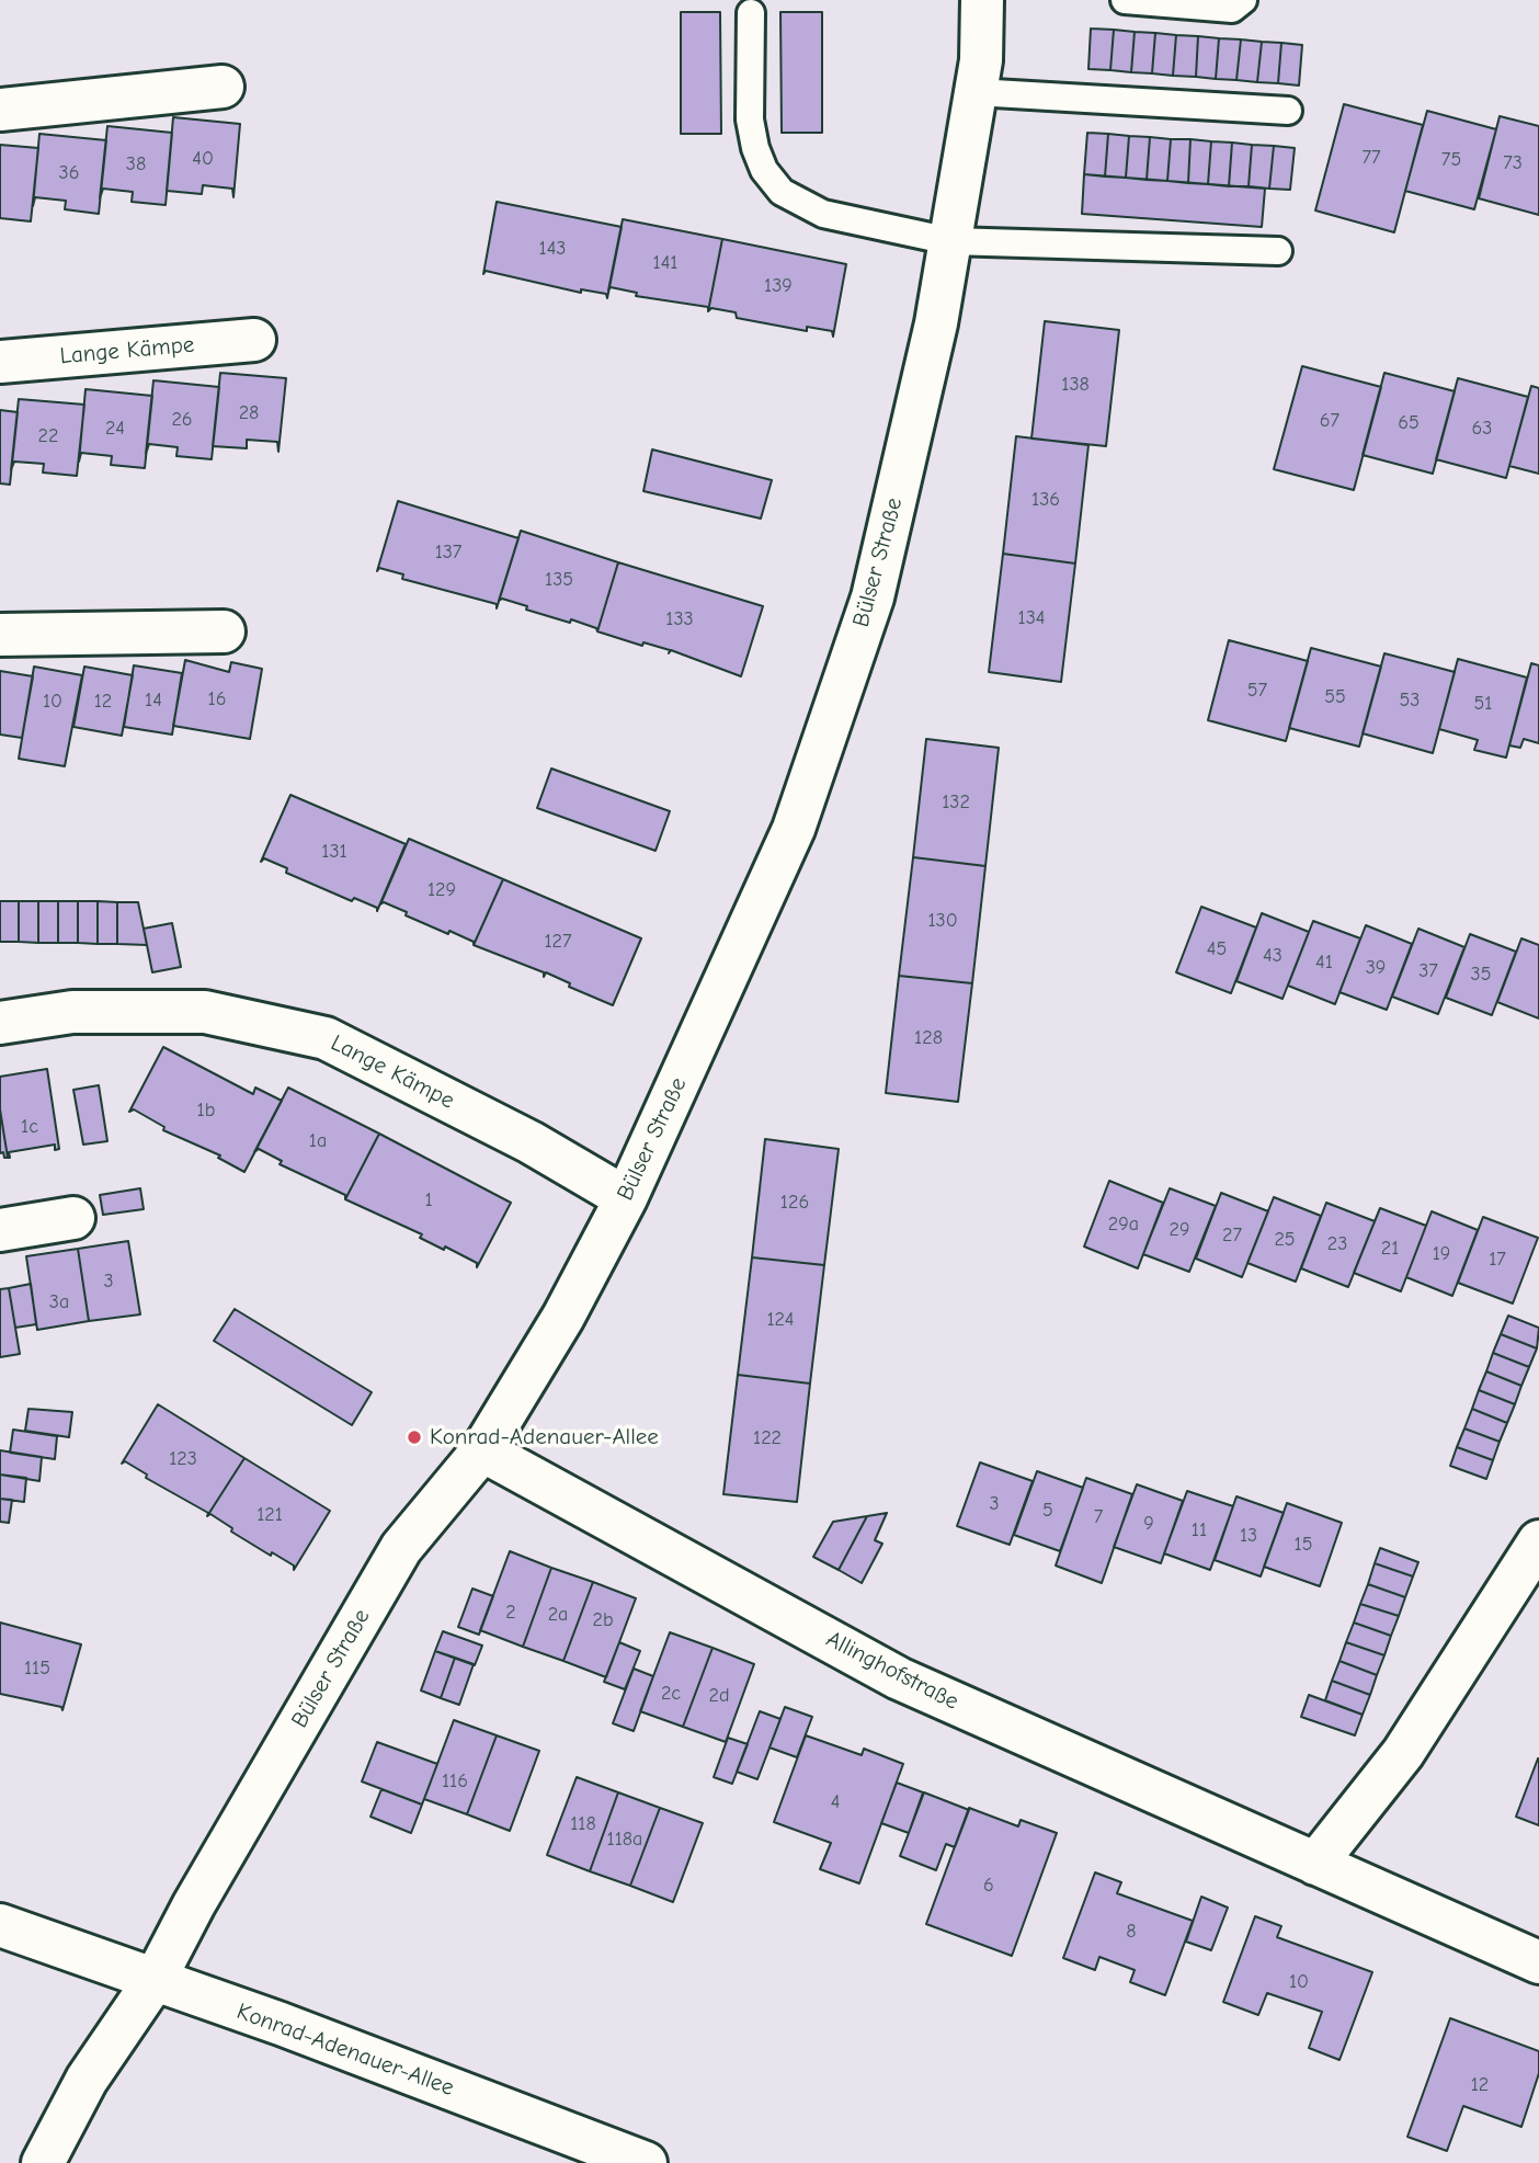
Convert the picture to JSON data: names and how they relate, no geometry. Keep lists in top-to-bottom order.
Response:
{
  "streets": {
    "street": [
      "Lange Kämpe",
      "Bülser Straße",
      "Allinghofstraße",
      "Konrad-Adenauer-Allee"
    ]
  },
  "crossings": [
    ["Lange Kämpe", "Bülser Straße"],
    ["Bülser Straße", "Allinghofstraße"],
    ["Bülser Straße", "Konrad-Adenauer-Allee"]
  ],
  "places": ["Konrad-Adenauer-Allee"],
  "house_numbers": [
    "77",
    "40",
    "75",
    "73",
    "38",
    "36",
    "143",
    "141",
    "139",
    "138",
    "28",
    "26",
    "67",
    "65",
    "24",
    "63",
    "22",
    "136",
    "137",
    "135",
    "134",
    "133",
    "57",
    "55",
    "16",
    "14",
    "53",
    "10",
    "12",
    "51",
    "132",
    "131",
    "129",
    "130",
    "127",
    "45",
    "43",
    "41",
    "39",
    "37",
    "35",
    "128",
    "1b",
    "1c",
    "1a",
    "1",
    "126",
    "29a",
    "29",
    "27",
    "25",
    "23",
    "21",
    "19",
    "17",
    "3",
    "3a",
    "124",
    "122",
    "123",
    "3",
    "5",
    "121",
    "7",
    "9",
    "11",
    "13",
    "15",
    "2",
    "2a",
    "2b",
    "115",
    "2c",
    "2d",
    "116",
    "4",
    "118",
    "118a",
    "6",
    "8",
    "10",
    "12"
  ]
}
